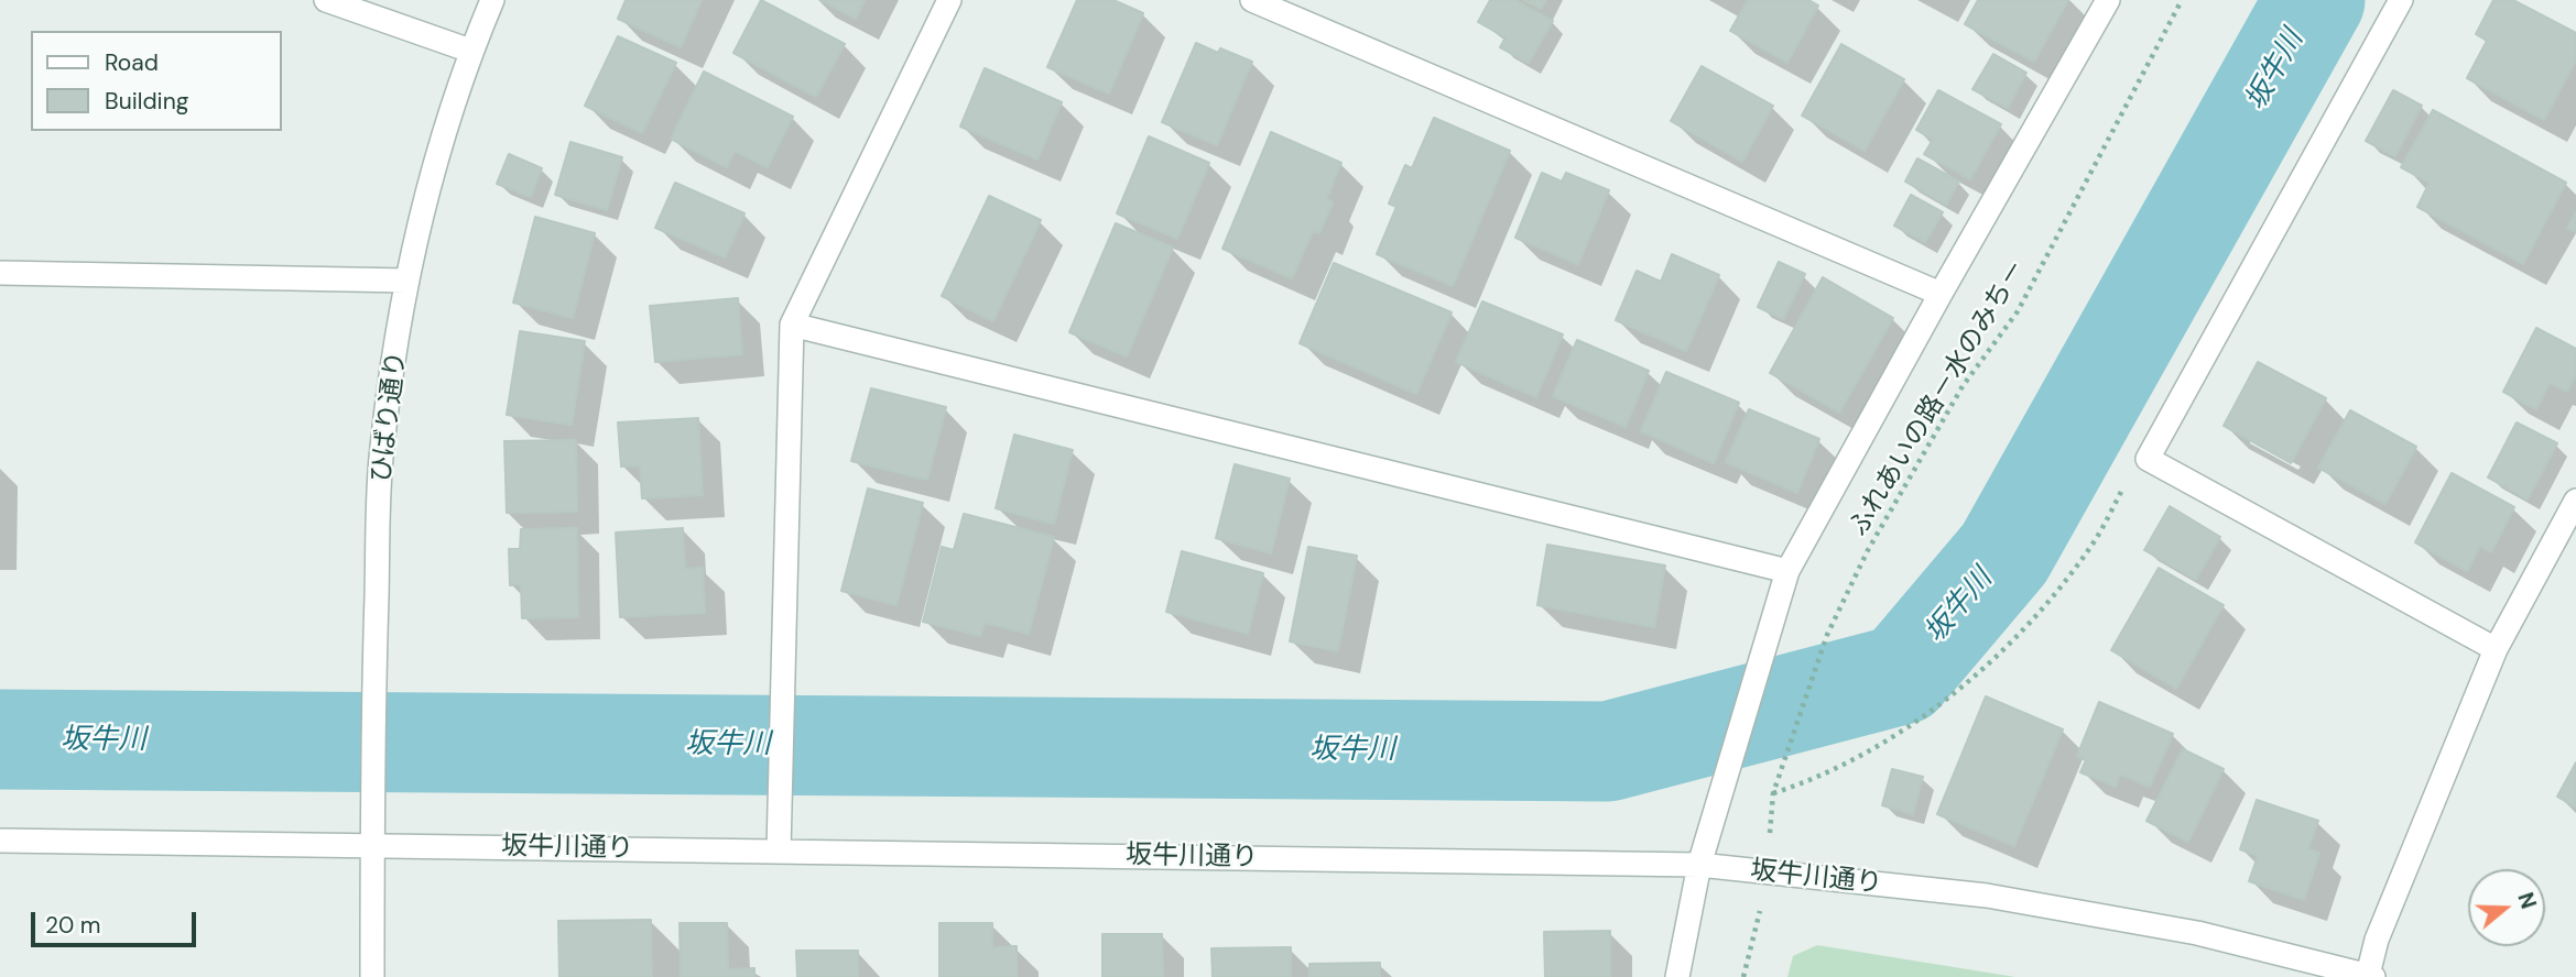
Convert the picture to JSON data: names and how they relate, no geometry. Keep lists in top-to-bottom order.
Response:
{
  "streets": {
    "street": ["ひばり通り", "坂牛川通り"],
    "path": ["ふれあいの路－水のみち－"]
  },
  "crossings": [
    ["ひばり通り", "坂牛川通り"]
  ],
  "water": ["坂牛川"],
  "legend": ["Road", "Building"],
  "scale_bar": "20 m",
  "north": "right"
}
